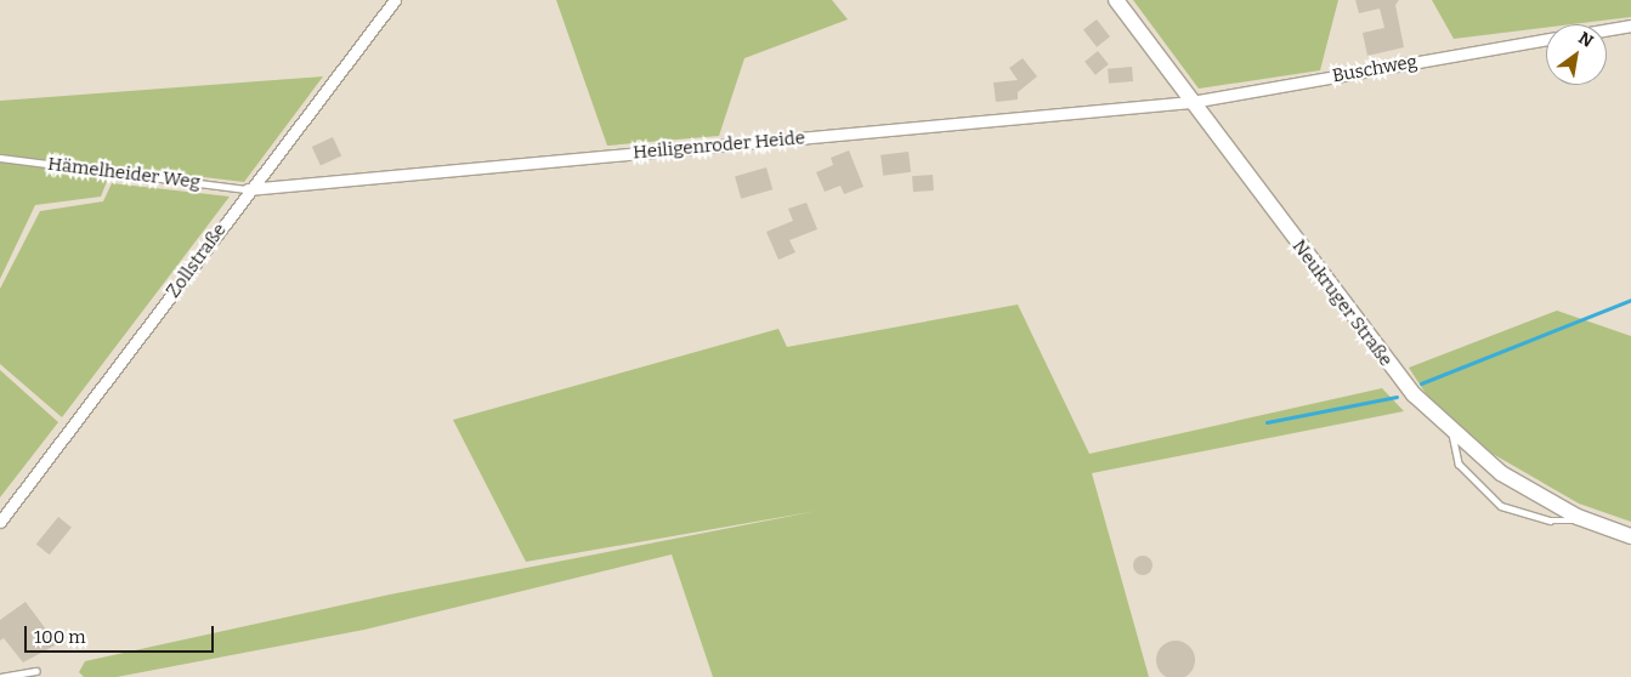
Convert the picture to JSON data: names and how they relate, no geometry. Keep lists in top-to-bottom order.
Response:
{
  "streets": {
    "street": [
      "Buschweg",
      "Heiligenroder Heide",
      "Zollstraße",
      "Neukruger Straße"
    ],
    "lane": ["Hämelheider Weg"]
  },
  "crossings": [
    ["Buschweg", "Heiligenroder Heide"],
    ["Buschweg", "Neukruger Straße"],
    ["Heiligenroder Heide", "Hämelheider Weg"],
    ["Heiligenroder Heide", "Zollstraße"],
    ["Heiligenroder Heide", "Neukruger Straße"],
    ["Hämelheider Weg", "Zollstraße"]
  ],
  "scale_bar": "100 m",
  "north": "top right"
}
